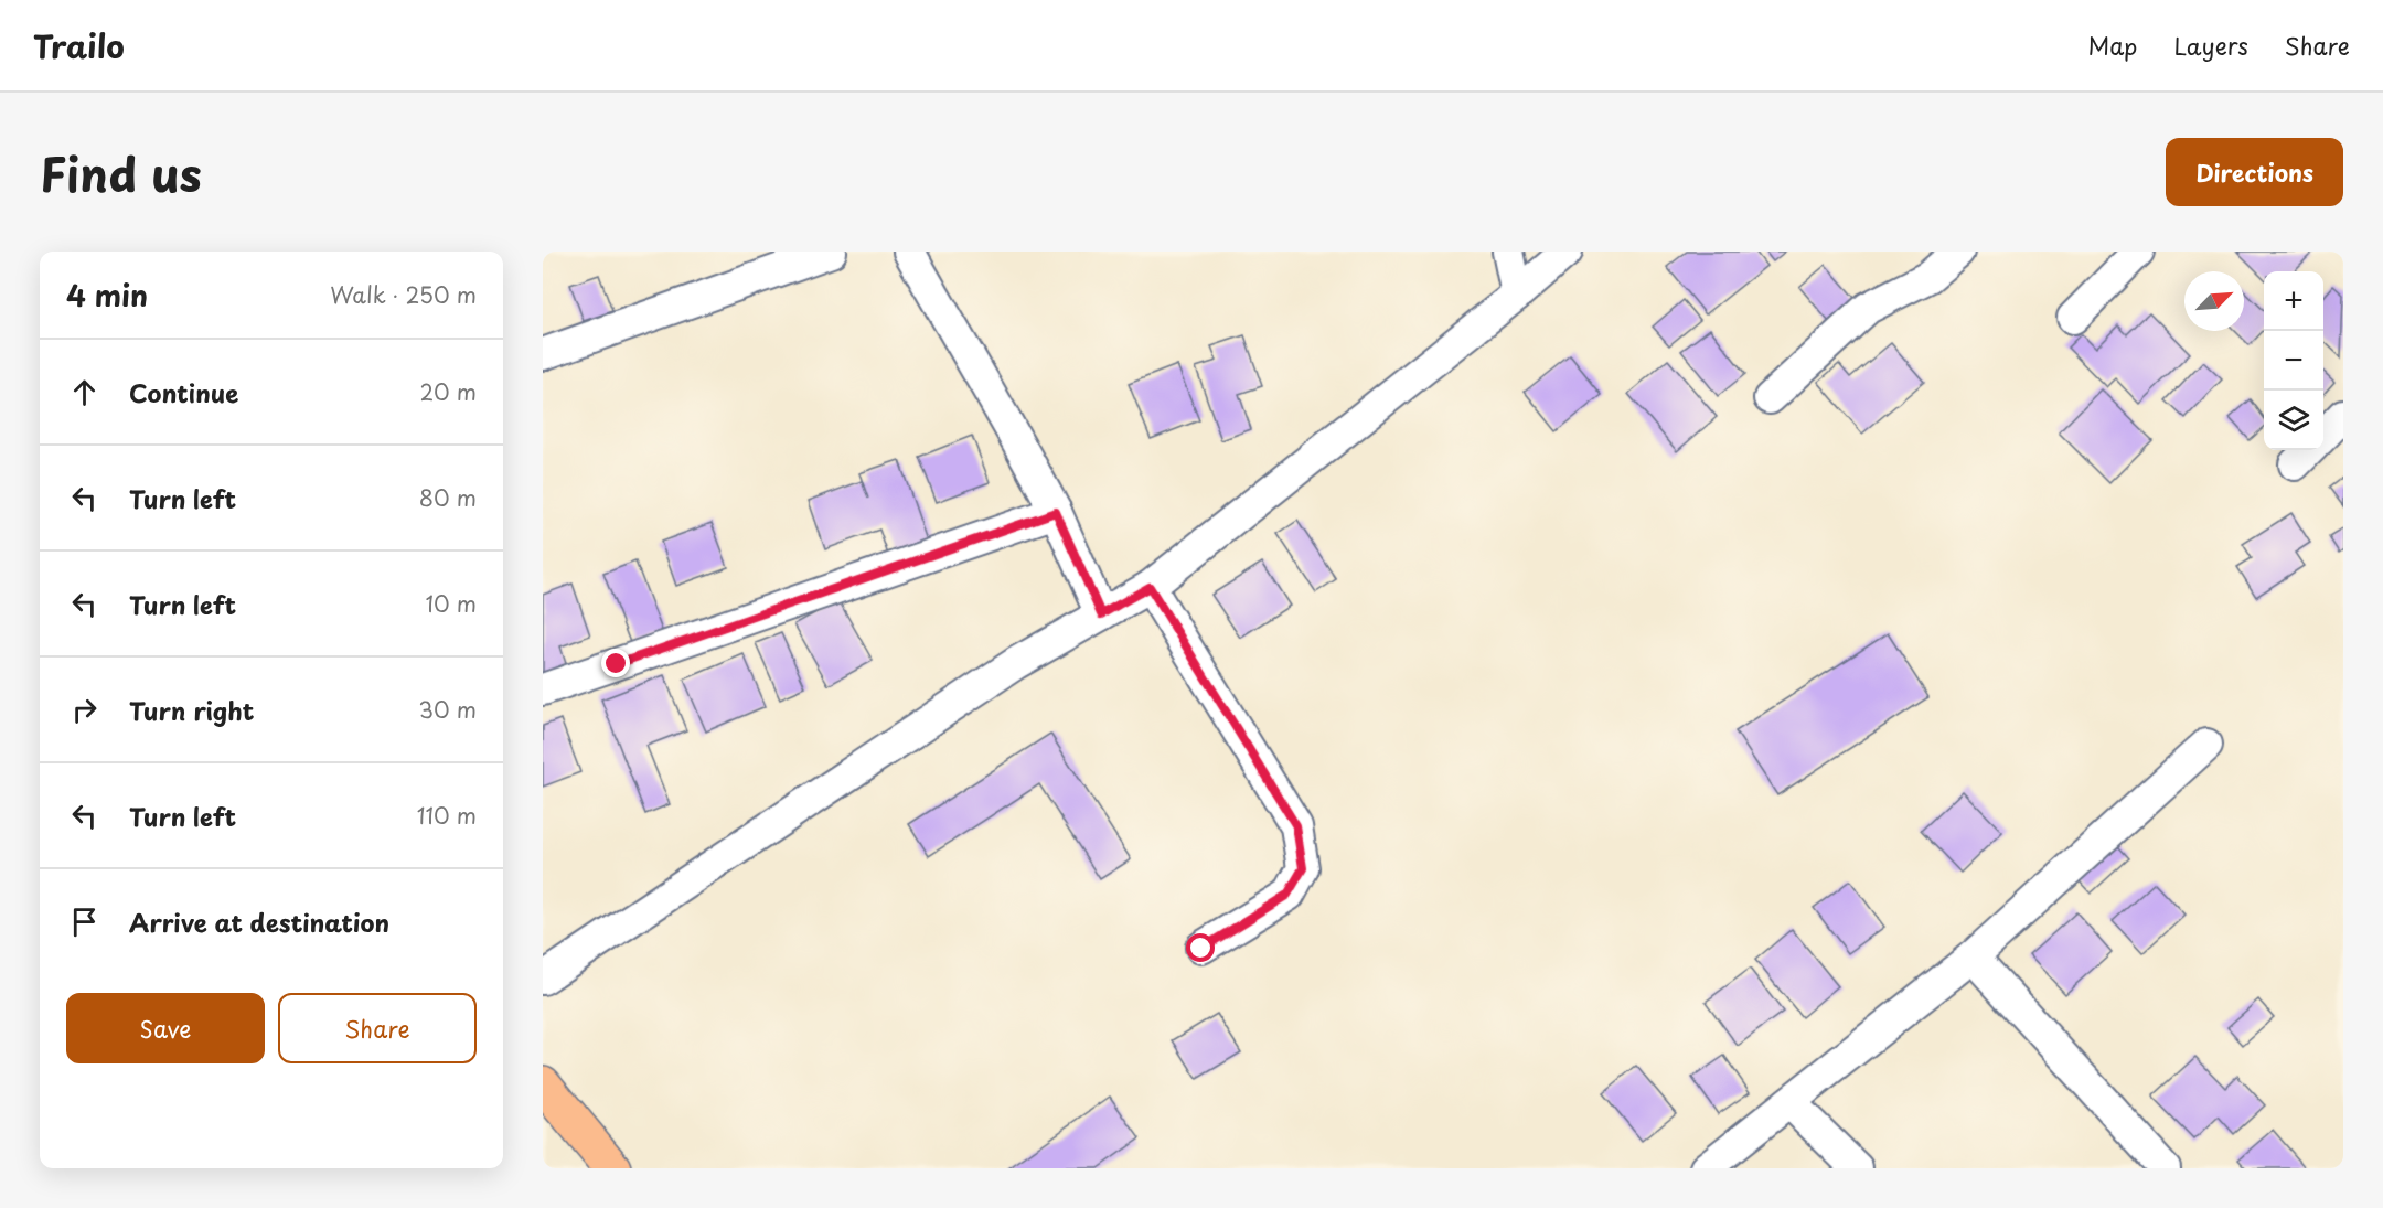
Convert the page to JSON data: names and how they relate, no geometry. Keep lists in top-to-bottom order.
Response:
{
  "north": "top right",
  "page": {
    "header": "Trailo",
    "nav": ["Map", "Layers", "Share"],
    "title": "Find us",
    "buttons": [
      "Directions",
      ["Save", "Share"]
    ],
    "heading": ["4 min", "Walk · 250 m"],
    "map_buttons": ["+", "−"],
    "list": [
      ["Continue", "20 m"],
      ["Turn left", "80 m"],
      ["Turn left", "10 m"],
      ["Turn right", "30 m"],
      ["Turn left", "110 m"],
      "Arrive at destination"
    ]
  }
}
